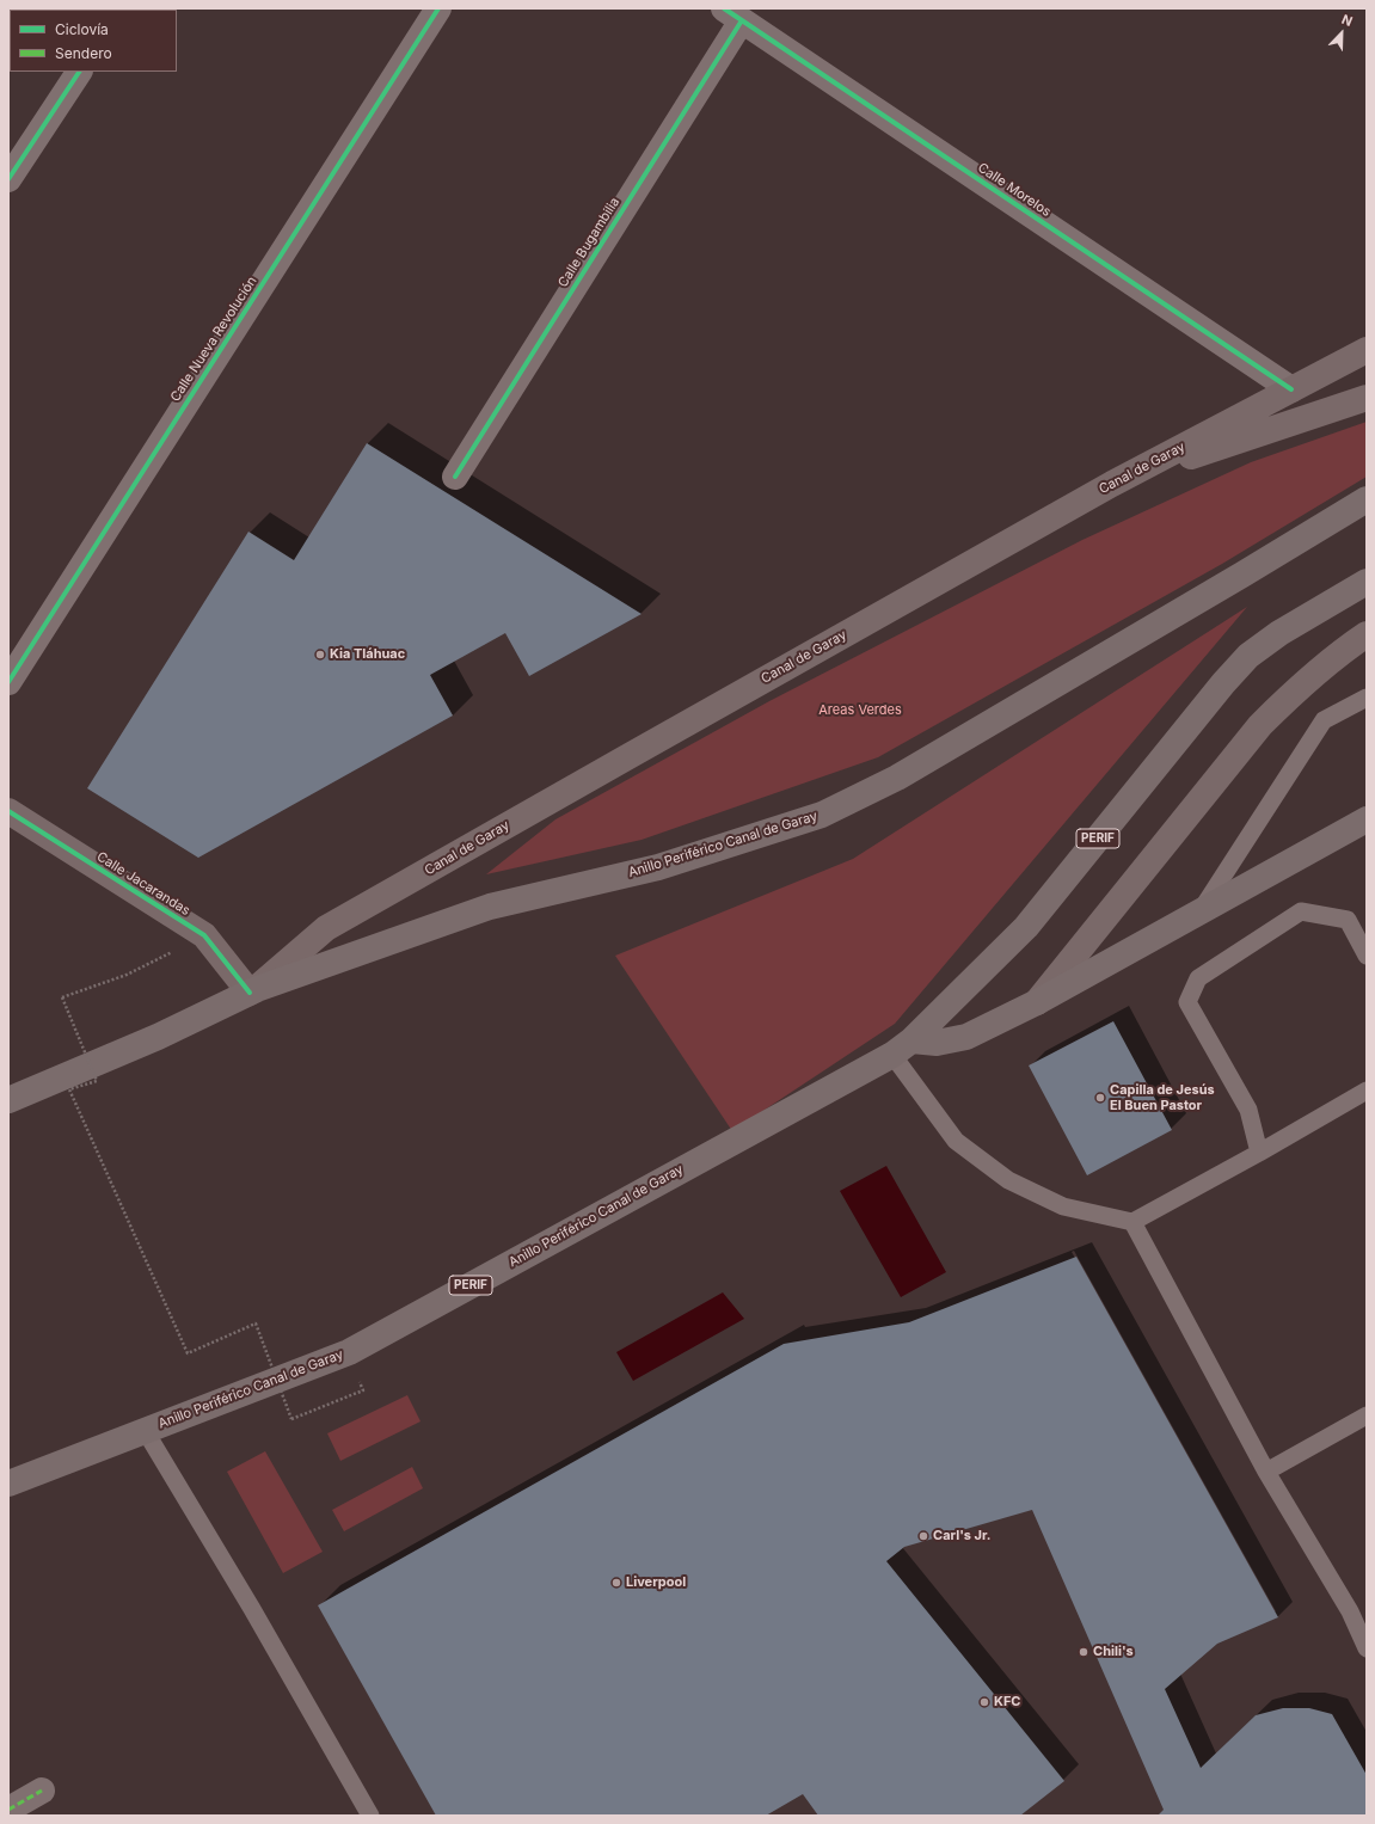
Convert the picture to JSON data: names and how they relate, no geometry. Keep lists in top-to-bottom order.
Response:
{
  "streets": {
    "highway": ["PERIF", "Anillo Periférico Canal de Garay"],
    "main road": ["Canal de Garay", "Calle Jacarandas"],
    "street": ["Calle Morelos", "Calle Bugambilia", "Calle Nueva Revolución"]
  },
  "crossings": [
    ["Calle Morelos", "Calle Bugambilia"],
    ["Calle Morelos", "Canal de Garay"],
    ["Canal de Garay", "Anillo Periférico Canal de Garay"],
    ["Canal de Garay", "Calle Jacarandas"],
    ["PERIF", "Anillo Periférico Canal de Garay"],
    ["Anillo Periférico Canal de Garay", "Calle Jacarandas"]
  ],
  "parks": ["Areas Verdes"],
  "places": [
    "Kia Tláhuac",
    "Capilla de Jesús El Buen Pastor",
    "Carl's Jr.",
    "Liverpool",
    "Chili's",
    "KFC"
  ],
  "legend": ["Ciclovía", "Sendero"],
  "north": "top right"
}
